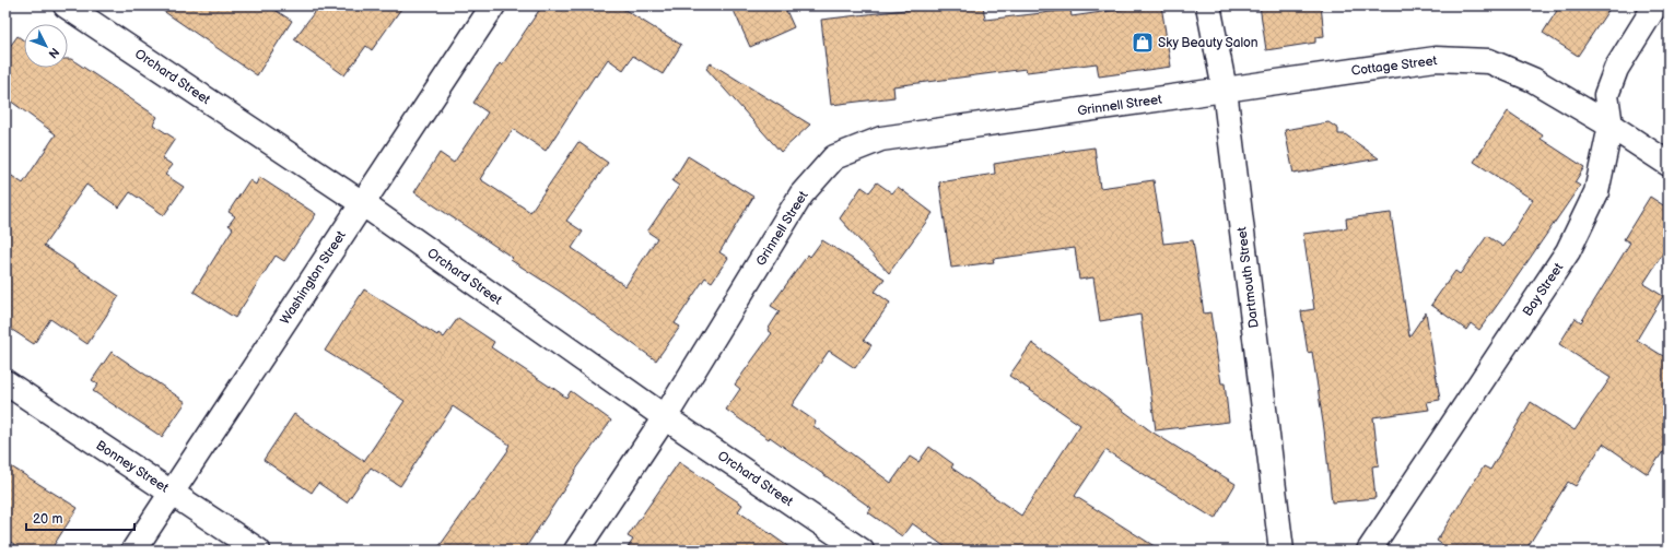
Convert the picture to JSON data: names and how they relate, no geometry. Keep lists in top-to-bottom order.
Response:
{
  "streets": {
    "street": [
      "Cottage Street",
      "Orchard Street",
      "Grinnell Street",
      "Washington Street",
      "Dartmouth Street",
      "Bay Street",
      "Bonney Street"
    ]
  },
  "crossings": [
    ["Cottage Street", "Grinnell Street"],
    ["Cottage Street", "Dartmouth Street"],
    ["Cottage Street", "Bay Street"],
    ["Orchard Street", "Grinnell Street"],
    ["Orchard Street", "Washington Street"],
    ["Grinnell Street", "Dartmouth Street"],
    ["Washington Street", "Bonney Street"]
  ],
  "places": {
    "shop": ["Sky Beauty Salon"]
  },
  "scale_bar": "20 m",
  "north": "bottom right"
}
